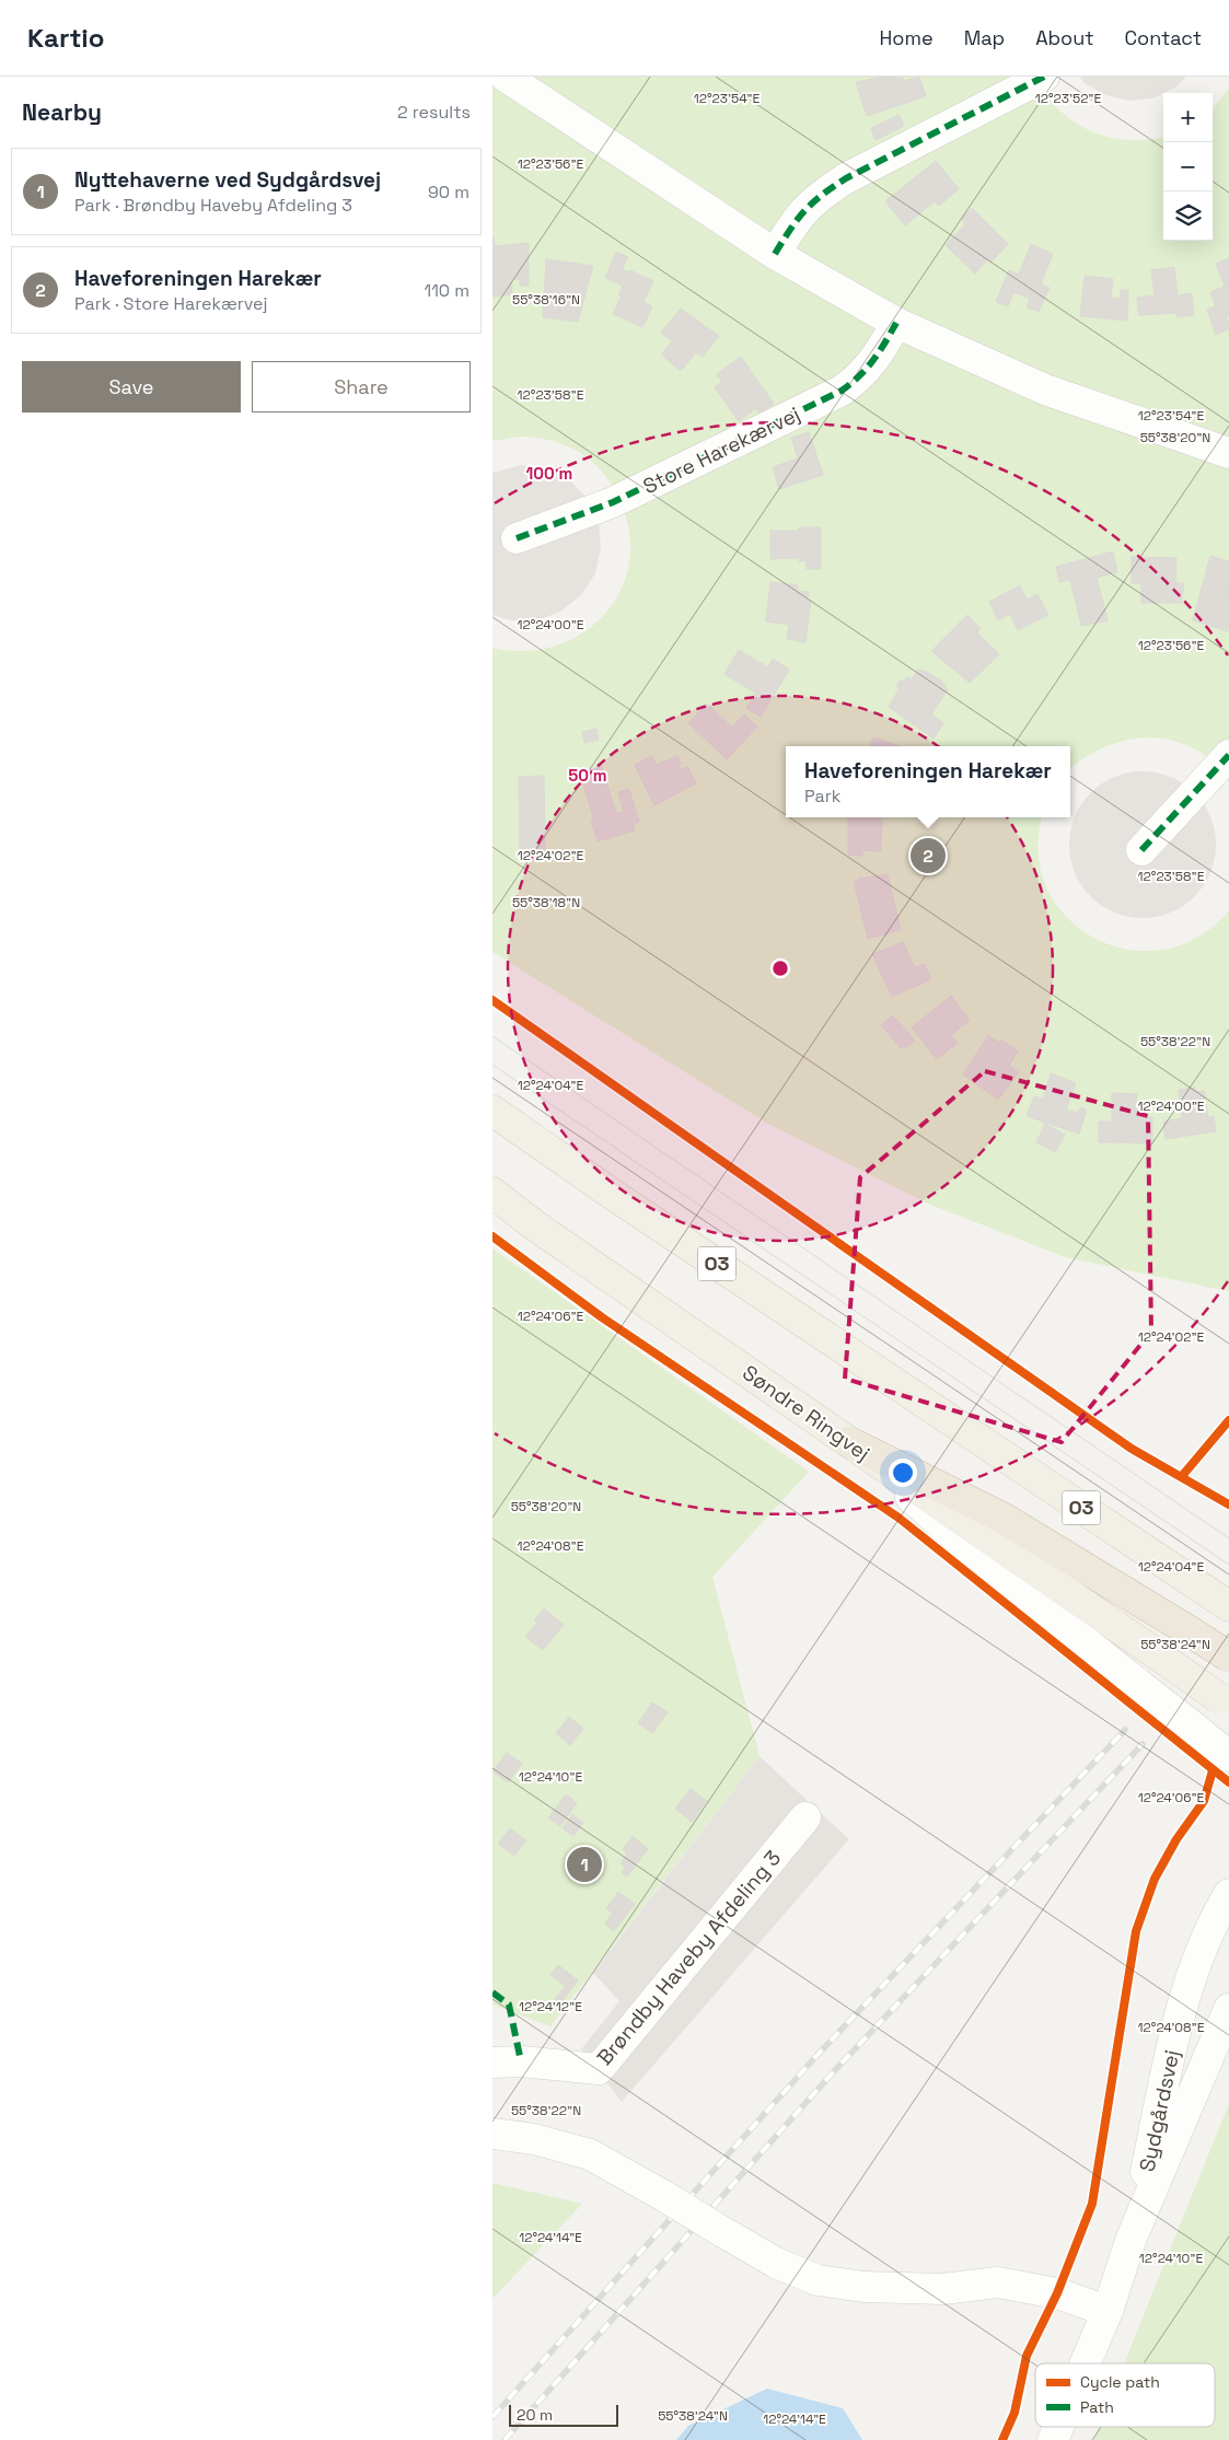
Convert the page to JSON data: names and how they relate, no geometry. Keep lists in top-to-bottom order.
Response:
{
  "streets": {
    "main road": ["O3", "Søndre Ringvej"],
    "street": ["Store Harekærvej", "Brøndby Haveby Afdeling 3", "Sydgårdsvej"]
  },
  "legend": ["Cycle path", "Path"],
  "scale_bar": "20 m",
  "page": {
    "header": "Kartio",
    "nav": [
      "Home",
      "Map",
      "About",
      "Contact"
    ],
    "heading": ["Nearby", "2 results"],
    "map_buttons": ["+", "−"],
    "list": [
      {
        "mark": "1",
        "name": "Nyttehaverne ved Sydgårdsvej",
        "note": "Park · Brøndby Haveby Afdeling 3",
        "value": "90 m"
      },
      {
        "mark": "2",
        "name": "Haveforeningen Harekær",
        "note": "Park · Store Harekærvej",
        "value": "110 m"
      }
    ],
    "buttons": ["Save", "Share"],
    "popup": ["Haveforeningen Harekær", "Park"],
    "pins": ["2", "1"],
    "scale": "20 m"
  },
  "coordinates": [
    "12°23'54\"E",
    "12°23'52\"E",
    "12°23'56\"E",
    "55°38'16\"N",
    "12°23'58\"E",
    "55°38'20\"N",
    "12°24'00\"E",
    "12°24'02\"E",
    "55°38'18\"N",
    "55°38'22\"N",
    "12°24'04\"E",
    "12°24'06\"E",
    "12°24'08\"E",
    "55°38'24\"N",
    "12°24'10\"E",
    "12°24'12\"E",
    "12°24'14\"E"
  ],
  "rings": ["100 m", "50 m"]
}
